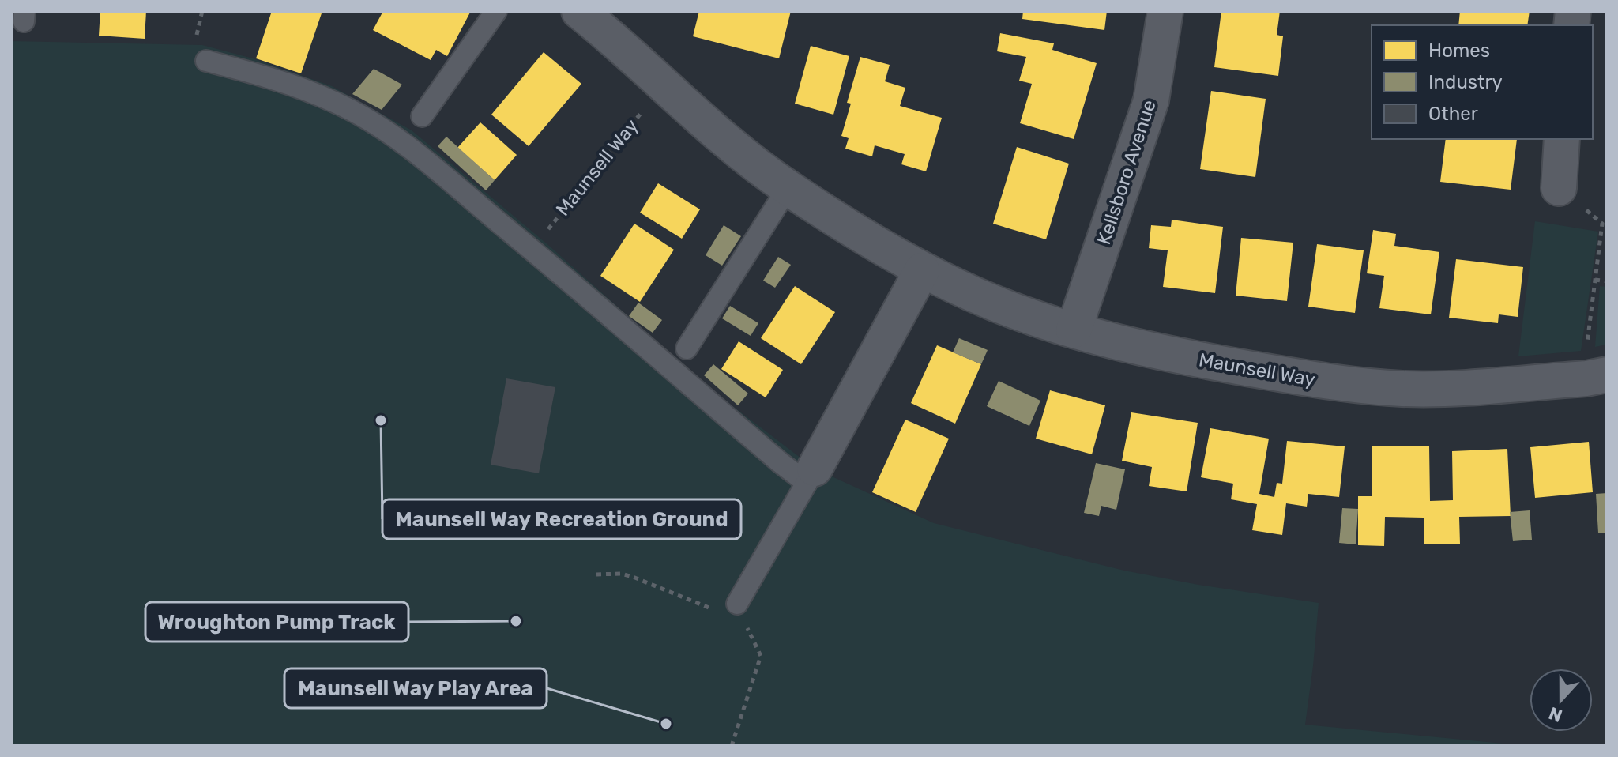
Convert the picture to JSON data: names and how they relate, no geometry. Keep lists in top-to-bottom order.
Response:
{
  "streets": {
    "street": ["Maunsell Way", "Kellsboro Avenue"]
  },
  "crossings": [
    ["Maunsell Way", "Kellsboro Avenue"]
  ],
  "places": ["Maunsell Way Recreation Ground", "Wroughton Pump Track", "Maunsell Way Play Area"],
  "legend": ["Homes", "Industry", "Other"],
  "north": "bottom"
}
